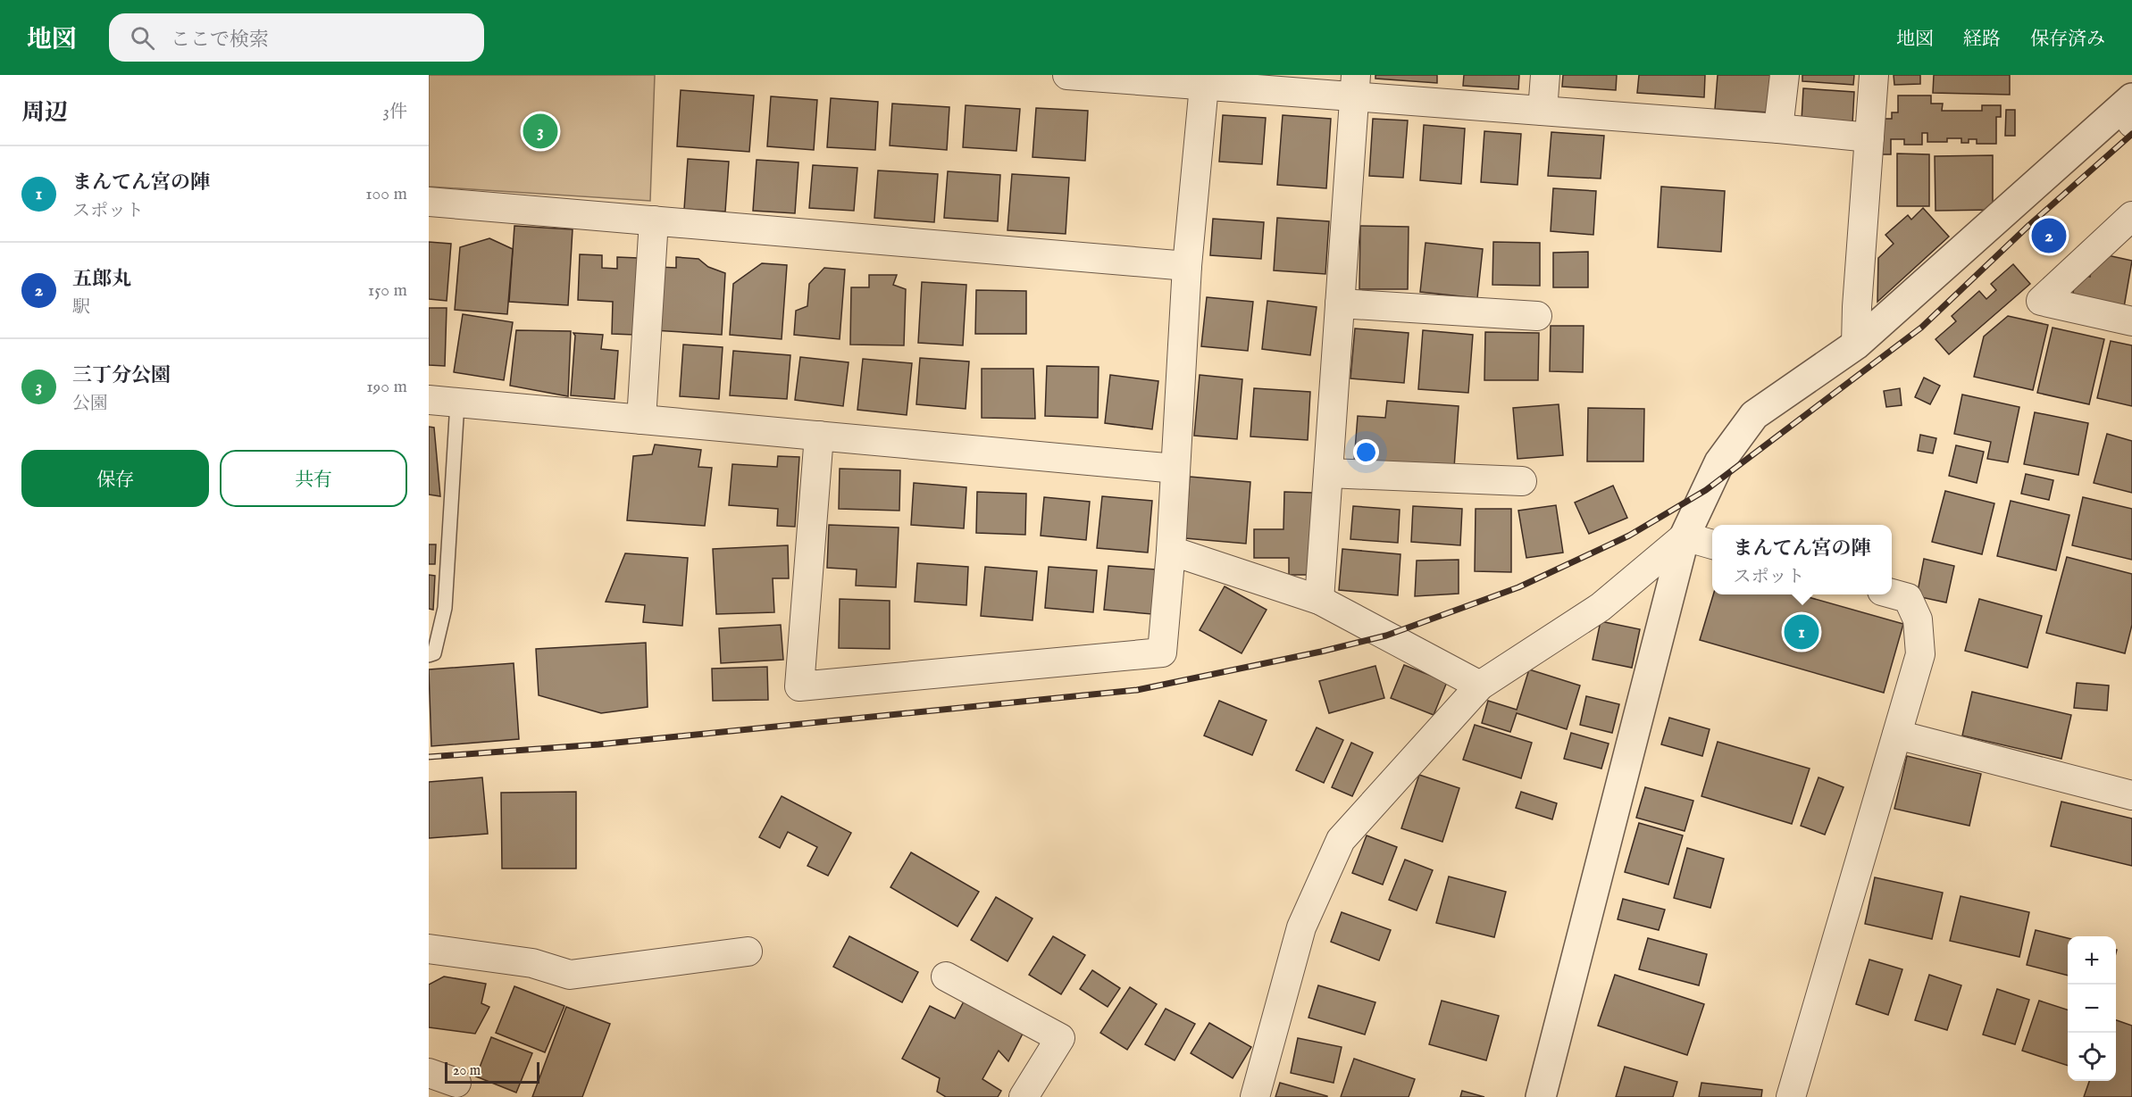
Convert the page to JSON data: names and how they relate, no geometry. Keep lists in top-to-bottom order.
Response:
{
  "scale_bar": "20 m",
  "page": {
    "header": "地図",
    "search": "ここで検索",
    "nav": ["地図", "経路", "保存済み"],
    "heading": ["周辺", "3件"],
    "pins": ["3", "2", "1"],
    "list": [
      {
        "mark": "1",
        "name": "まんてん宮の陣",
        "note": "スポット",
        "value": "100 m"
      },
      {
        "mark": "2",
        "name": "五郎丸",
        "note": "駅",
        "value": "150 m"
      },
      {
        "mark": "3",
        "name": "三丁分公園",
        "note": "公園",
        "value": "190 m"
      }
    ],
    "buttons": ["保存", "共有"],
    "popup": ["まんてん宮の陣", "スポット"],
    "map_buttons": ["+", "−"],
    "scale": "20 m"
  }
}
